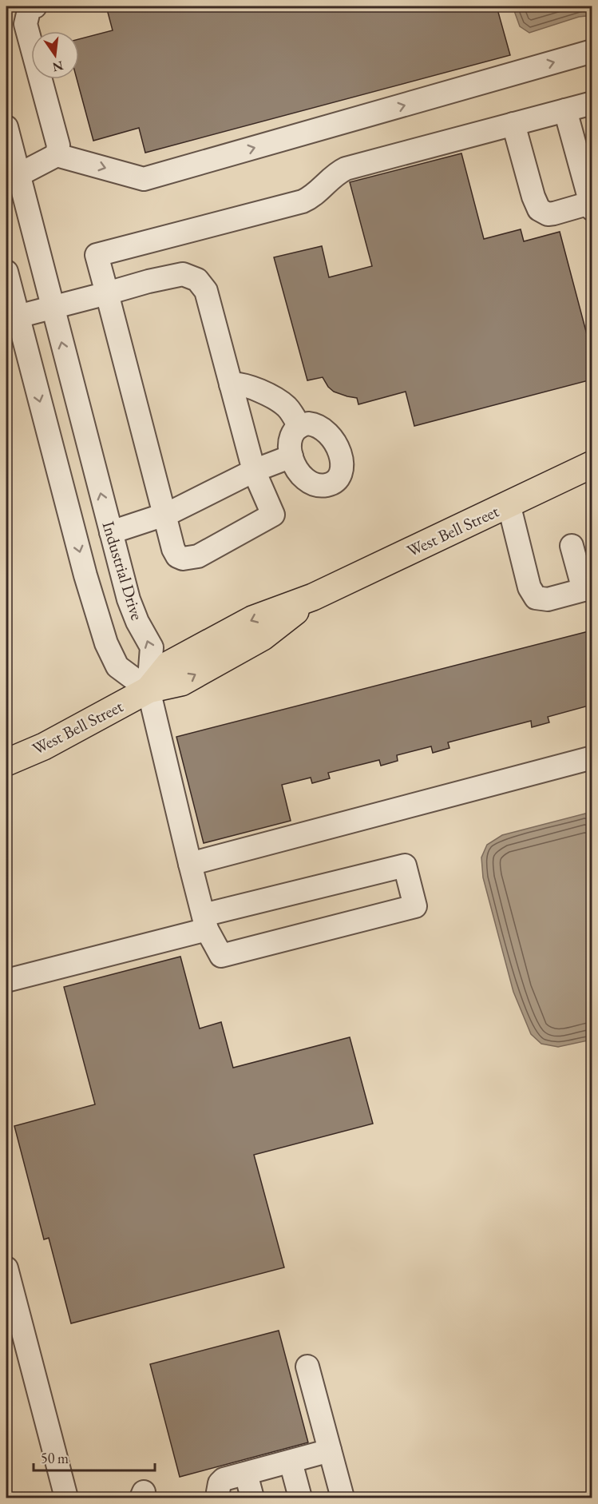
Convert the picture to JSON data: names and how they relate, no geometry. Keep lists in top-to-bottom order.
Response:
{
  "streets": {
    "main road": ["West Bell Street"],
    "street": ["Industrial Drive"]
  },
  "crossings": [
    ["West Bell Street", "Industrial Drive"]
  ],
  "scale_bar": "50 m",
  "north": "bottom"
}
